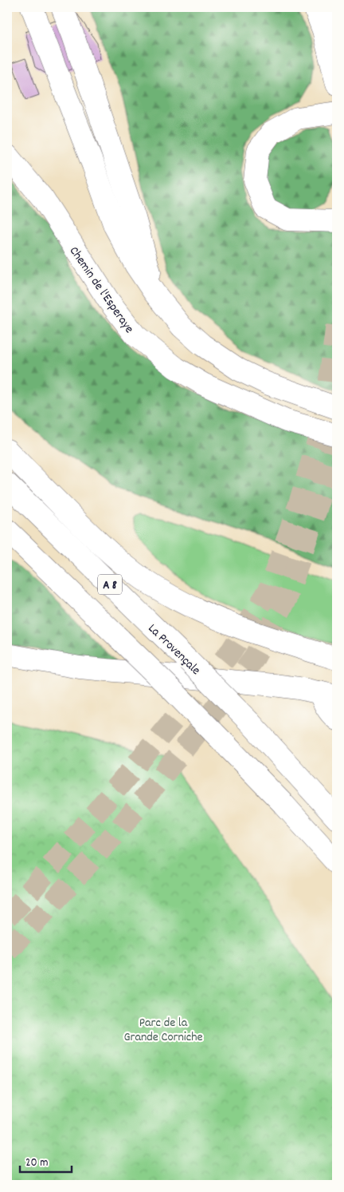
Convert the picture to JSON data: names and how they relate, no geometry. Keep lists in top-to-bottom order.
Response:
{
  "streets": {
    "main road": ["Chemin de l'Esperaye", "A 8", "La Provençale"]
  },
  "parks": ["Parc de la Grande Corniche"],
  "scale_bar": "20 m"
}
